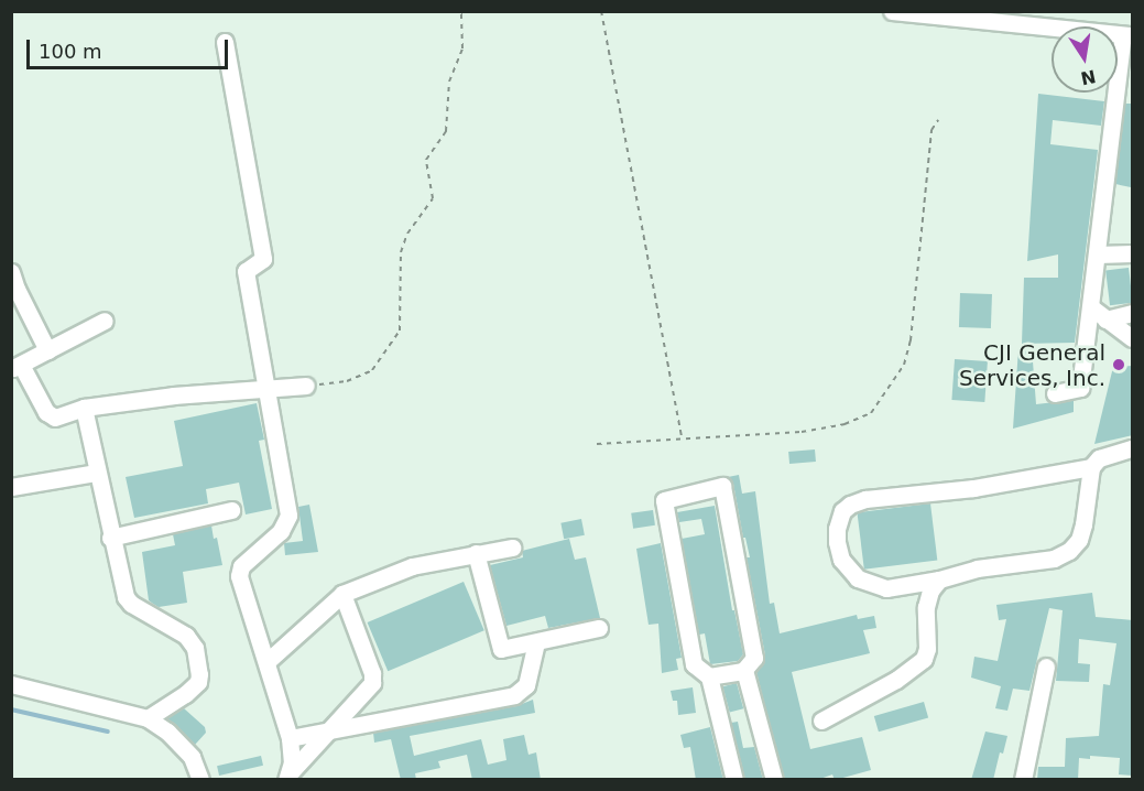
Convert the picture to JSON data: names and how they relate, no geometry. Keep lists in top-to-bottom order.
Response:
{
  "places": ["CJI General Services, Inc."],
  "scale_bar": "100 m",
  "north": "bottom"
}
